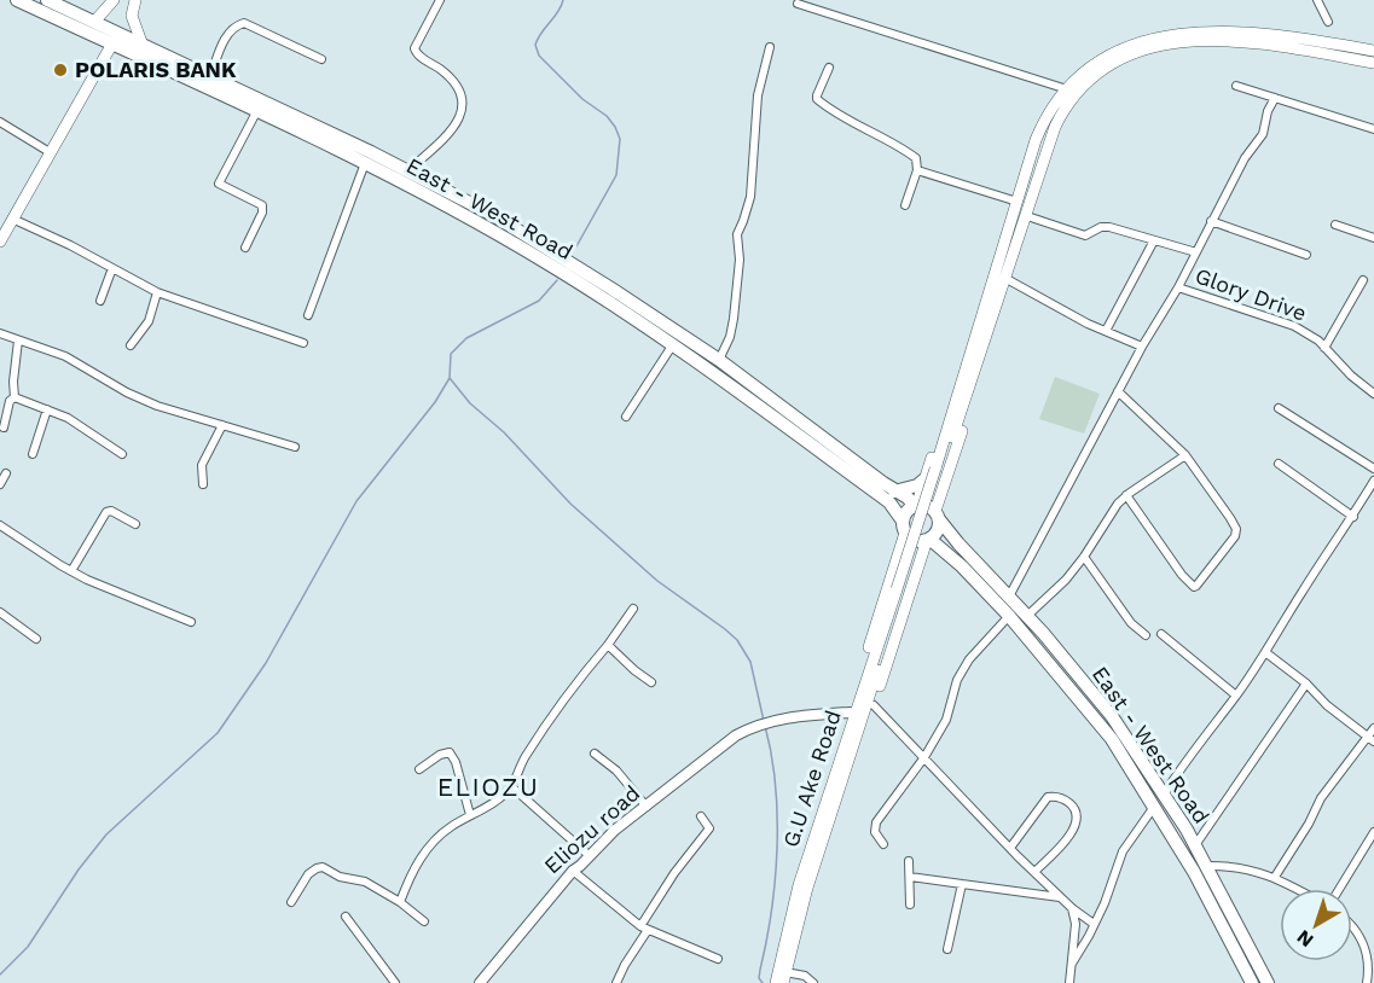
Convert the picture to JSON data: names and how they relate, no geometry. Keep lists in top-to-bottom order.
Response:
{
  "streets": {
    "main road": ["East - West Road", "G.U Ake Road"],
    "street": ["Glory Drive", "Eliozu road"]
  },
  "districts": ["ELIOZU"],
  "places": ["POLARIS BANK"],
  "north": "bottom left"
}
